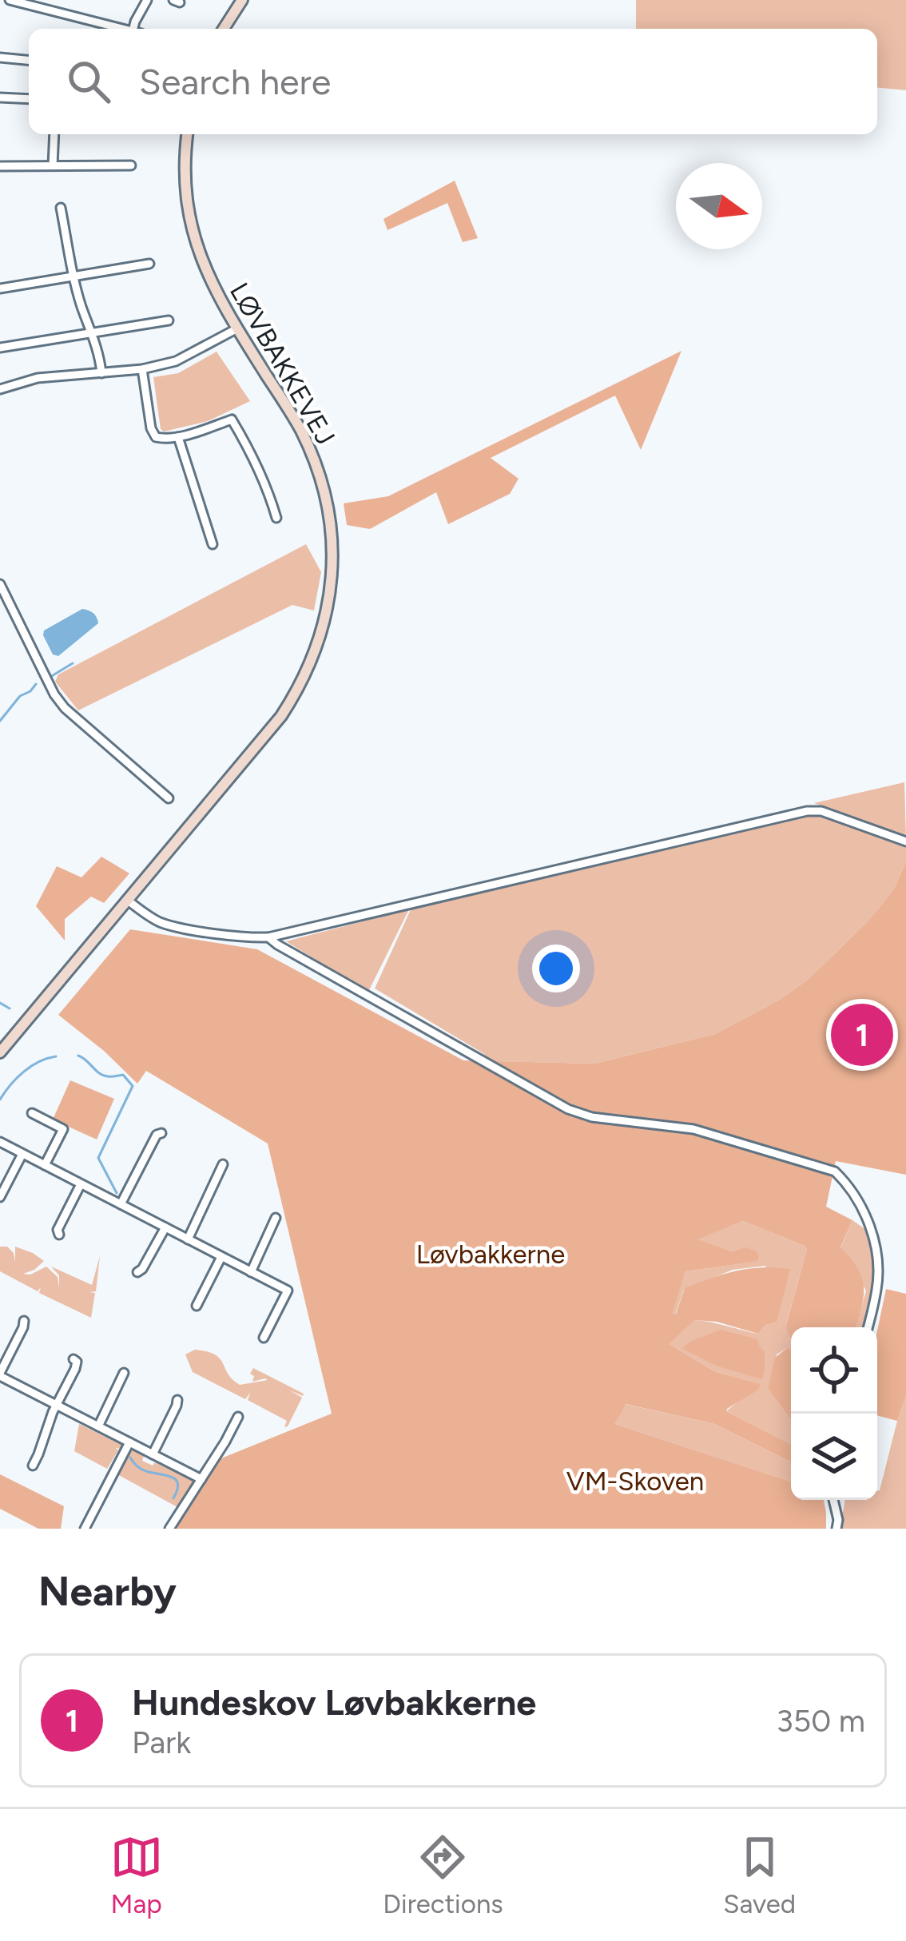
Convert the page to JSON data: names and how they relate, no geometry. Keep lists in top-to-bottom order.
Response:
{
  "streets": {
    "street": ["LØVBAKKEVEJ"]
  },
  "parks": ["Løvbakkerne", "VM-Skoven"],
  "north": "right",
  "page": {
    "search": "Search here",
    "pins": "1",
    "heading": "Nearby",
    "list": [
      {
        "mark": "1",
        "name": "Hundeskov Løvbakkerne",
        "note": "Park",
        "value": "350 m"
      }
    ],
    "nav": ["Map", "Directions", "Saved"]
  }
}
